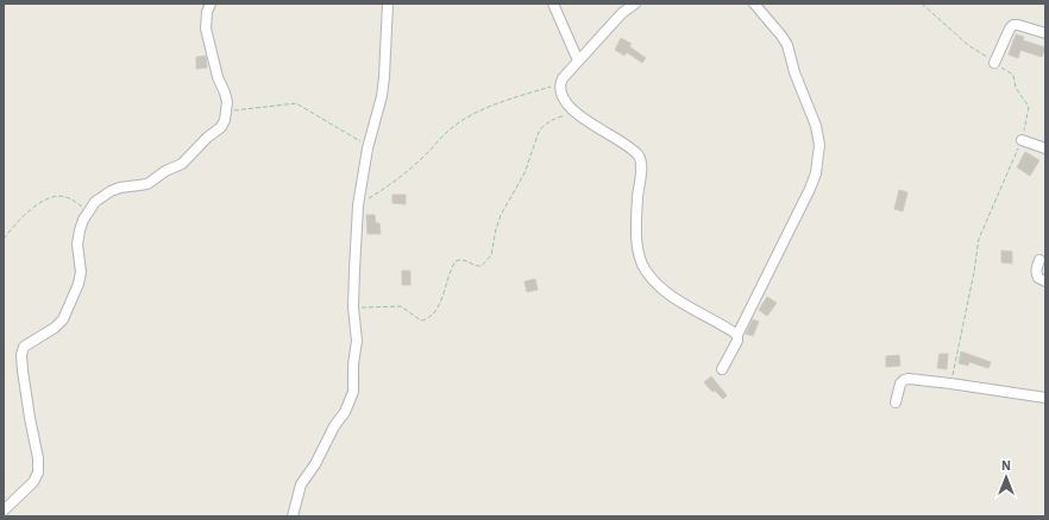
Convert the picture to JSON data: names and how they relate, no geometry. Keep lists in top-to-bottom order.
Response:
{
  "north": "top"
}
